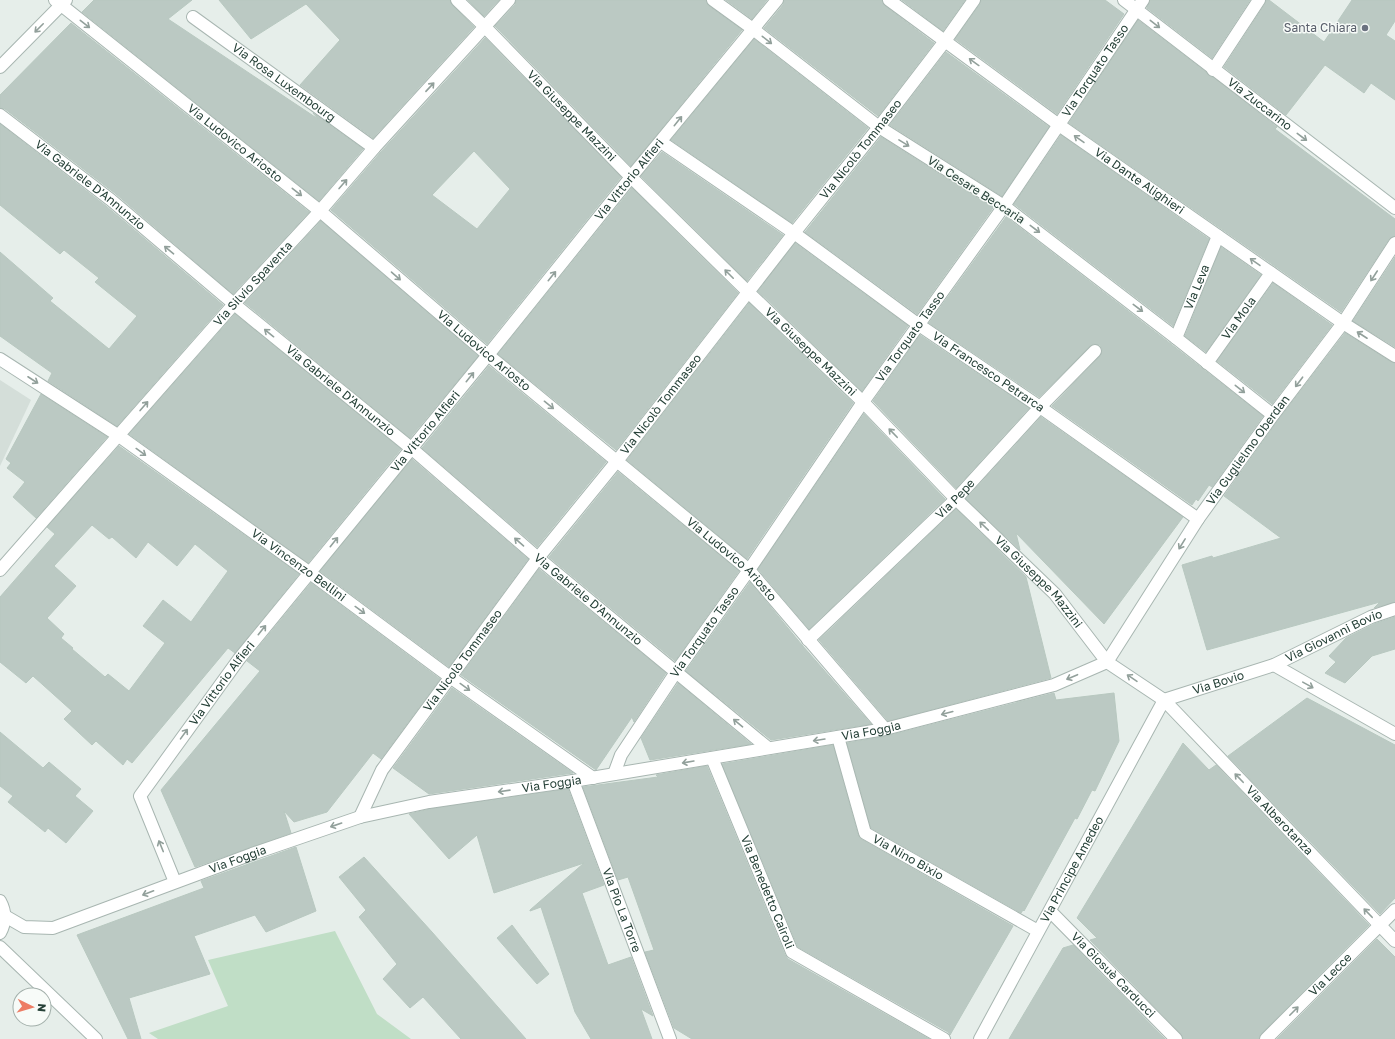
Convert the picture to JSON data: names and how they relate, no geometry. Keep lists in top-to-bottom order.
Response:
{
  "streets": {
    "street": [
      "Via Torquato Tasso",
      "Via Rosa Luxembourg",
      "Via Zuccarino",
      "Via Giuseppe Mazzini",
      "Via Ludovico Ariosto",
      "Via Nicolò Tommaseo",
      "Via Vittorio Alfieri",
      "Via Dante Alighieri",
      "Via Gabriele D'Annunzio",
      "Via Cesare Beccaria",
      "Via Silvio Spaventa",
      "Via Leva",
      "Via Mola",
      "Via Francesco Petrarca",
      "Via Guglielmo Oberdan",
      "Via Pepe",
      "Via Vincenzo Bellini",
      "Via Giovanni Bovio",
      "Via Bovio",
      "Via Foggia",
      "Via Alberotanza",
      "Via Nino Bixio",
      "Via Principe Amedeo",
      "Via Benedetto Cairoli",
      "Via Pio La Torre",
      "Via Giosuè Carducci",
      "Via Lecce"
    ]
  },
  "crossings": [
    ["Via Torquato Tasso", "Via Zuccarino"],
    ["Via Torquato Tasso", "Via Giuseppe Mazzini"],
    ["Via Torquato Tasso", "Via Ludovico Ariosto"],
    ["Via Torquato Tasso", "Via Dante Alighieri"],
    ["Via Torquato Tasso", "Via Gabriele D'Annunzio"],
    ["Via Torquato Tasso", "Via Cesare Beccaria"],
    ["Via Torquato Tasso", "Via Francesco Petrarca"],
    ["Via Torquato Tasso", "Via Foggia"],
    ["Via Rosa Luxembourg", "Via Silvio Spaventa"],
    ["Via Giuseppe Mazzini", "Via Nicolò Tommaseo"],
    ["Via Giuseppe Mazzini", "Via Vittorio Alfieri"],
    ["Via Giuseppe Mazzini", "Via Silvio Spaventa"],
    ["Via Giuseppe Mazzini", "Via Guglielmo Oberdan"],
    ["Via Giuseppe Mazzini", "Via Pepe"],
    ["Via Giuseppe Mazzini", "Via Bovio"],
    ["Via Giuseppe Mazzini", "Via Foggia"],
    ["Via Giuseppe Mazzini", "Via Alberotanza"],
    ["Via Giuseppe Mazzini", "Via Principe Amedeo"],
    ["Via Ludovico Ariosto", "Via Nicolò Tommaseo"],
    ["Via Ludovico Ariosto", "Via Vittorio Alfieri"],
    ["Via Ludovico Ariosto", "Via Silvio Spaventa"],
    ["Via Ludovico Ariosto", "Via Pepe"],
    ["Via Ludovico Ariosto", "Via Foggia"],
    ["Via Nicolò Tommaseo", "Via Dante Alighieri"],
    ["Via Nicolò Tommaseo", "Via Gabriele D'Annunzio"],
    ["Via Nicolò Tommaseo", "Via Cesare Beccaria"],
    ["Via Nicolò Tommaseo", "Via Francesco Petrarca"],
    ["Via Nicolò Tommaseo", "Via Vincenzo Bellini"],
    ["Via Nicolò Tommaseo", "Via Foggia"],
    ["Via Vittorio Alfieri", "Via Gabriele D'Annunzio"],
    ["Via Vittorio Alfieri", "Via Cesare Beccaria"],
    ["Via Vittorio Alfieri", "Via Francesco Petrarca"],
    ["Via Vittorio Alfieri", "Via Vincenzo Bellini"],
    ["Via Vittorio Alfieri", "Via Foggia"],
    ["Via Dante Alighieri", "Via Leva"],
    ["Via Dante Alighieri", "Via Mola"],
    ["Via Dante Alighieri", "Via Guglielmo Oberdan"],
    ["Via Gabriele D'Annunzio", "Via Silvio Spaventa"],
    ["Via Gabriele D'Annunzio", "Via Foggia"],
    ["Via Cesare Beccaria", "Via Leva"],
    ["Via Cesare Beccaria", "Via Mola"],
    ["Via Cesare Beccaria", "Via Guglielmo Oberdan"],
    ["Via Silvio Spaventa", "Via Vincenzo Bellini"],
    ["Via Francesco Petrarca", "Via Guglielmo Oberdan"],
    ["Via Francesco Petrarca", "Via Pepe"],
    ["Via Guglielmo Oberdan", "Via Foggia"],
    ["Via Vincenzo Bellini", "Via Foggia"],
    ["Via Giovanni Bovio", "Via Bovio"],
    ["Via Bovio", "Via Alberotanza"],
    ["Via Bovio", "Via Principe Amedeo"],
    ["Via Foggia", "Via Nino Bixio"],
    ["Via Foggia", "Via Benedetto Cairoli"],
    ["Via Foggia", "Via Pio La Torre"],
    ["Via Alberotanza", "Via Principe Amedeo"],
    ["Via Alberotanza", "Via Lecce"],
    ["Via Nino Bixio", "Via Principe Amedeo"],
    ["Via Principe Amedeo", "Via Giosuè Carducci"]
  ],
  "one_way": [
    "Via Zuccarino",
    "Via Giuseppe Mazzini",
    "Via Ludovico Ariosto",
    "Via Vittorio Alfieri",
    "Via Dante Alighieri",
    "Via Gabriele D'Annunzio",
    "Via Cesare Beccaria",
    "Via Silvio Spaventa",
    "Via Guglielmo Oberdan",
    "Via Vincenzo Bellini",
    "Via Foggia",
    "Via Alberotanza",
    "Via Lecce"
  ],
  "places": ["Santa Chiara"],
  "north": "right"
}
